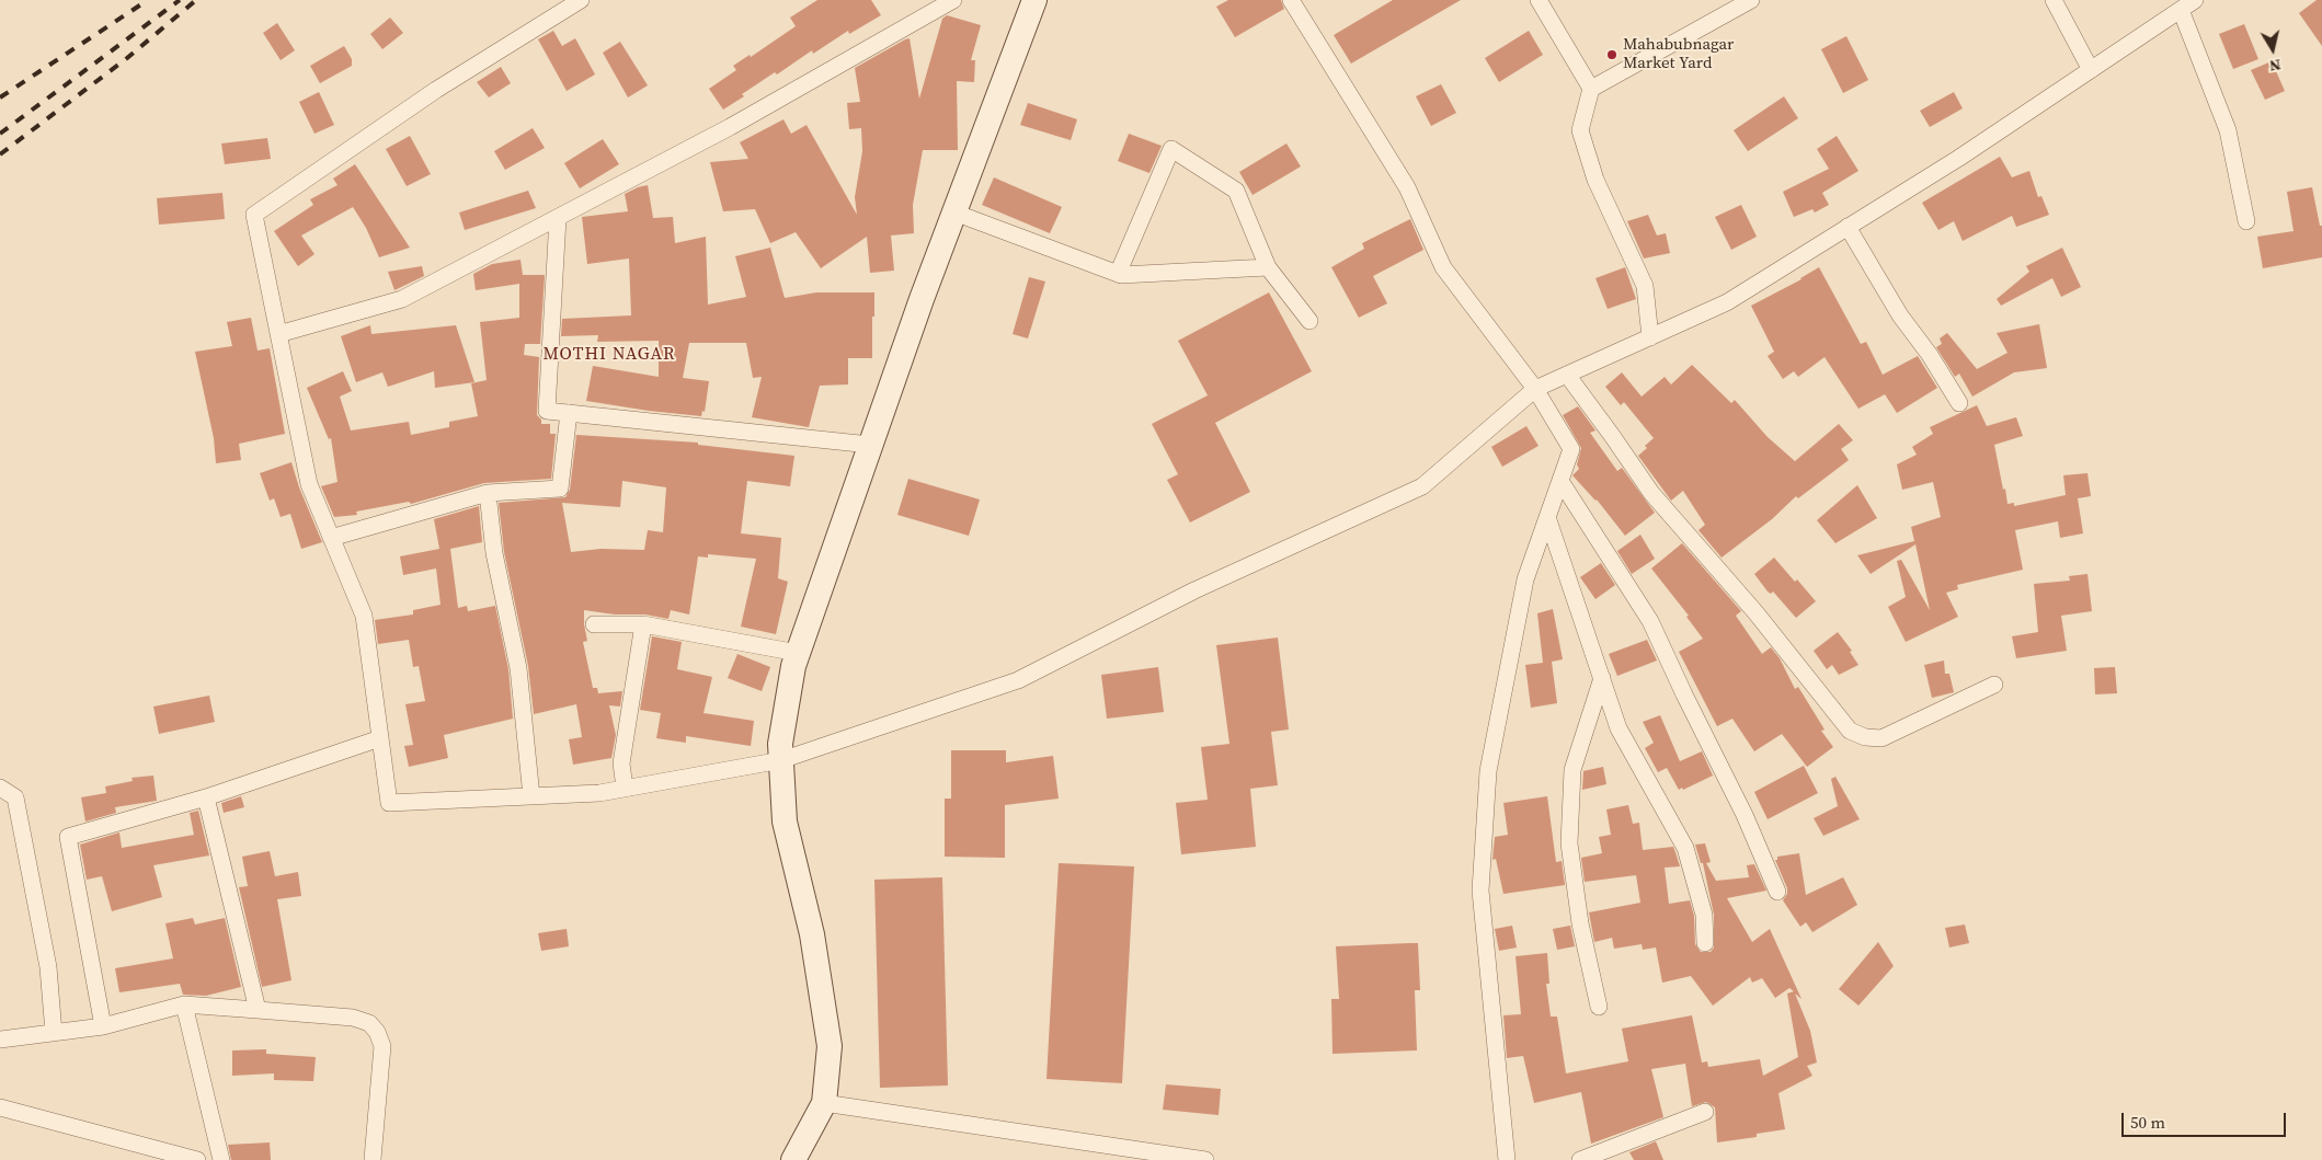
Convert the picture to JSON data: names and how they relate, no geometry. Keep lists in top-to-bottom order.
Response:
{
  "districts": ["MOTHI NAGAR"],
  "places": ["Mahabubnagar Market Yard"],
  "scale_bar": "50 m",
  "north": "bottom"
}
